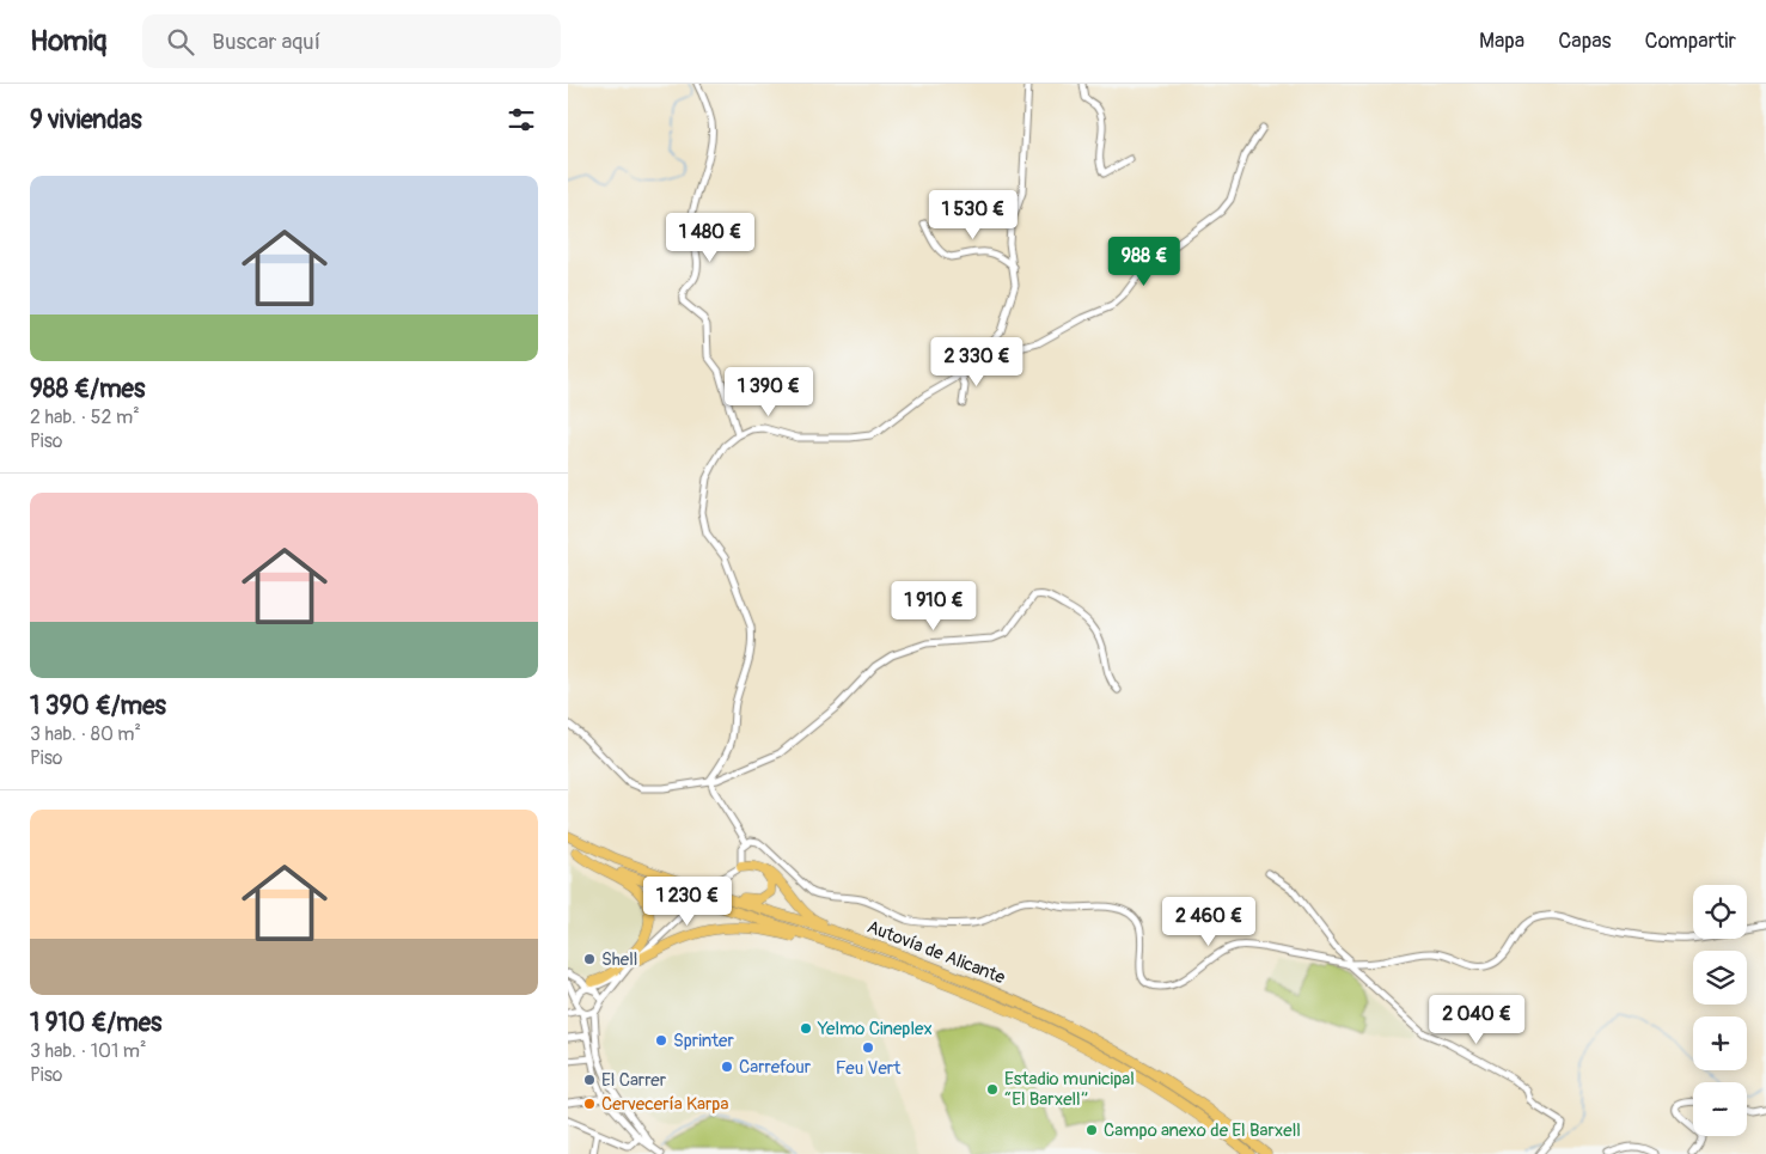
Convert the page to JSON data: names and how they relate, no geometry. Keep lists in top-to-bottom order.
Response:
{
  "streets": {
    "highway": ["Autovía de Alicante"]
  },
  "places": [
    "Shell",
    "Yelmo Cineplex",
    "Sprinter",
    "Feu Vert",
    "Carrefour",
    "El Carrer",
    "Estadio municipal “El Barxell”",
    "Cervecería Karpa",
    "Campo anexo de El Barxell"
  ],
  "page": {
    "header": "Homiq",
    "search": "Buscar aquí",
    "nav": ["Mapa", "Capas", "Compartir"],
    "heading": "9 viviendas",
    "list": [
      {
        "name": "988 €/mes",
        "note": "2 hab. · 52 m² · Piso"
      },
      {
        "name": "1 390 €/mes",
        "note": "3 hab. · 80 m² · Piso"
      },
      {
        "name": "1 910 €/mes",
        "note": "3 hab. · 101 m² · Piso"
      }
    ],
    "price": [
      "1 530 €",
      "1 480 €",
      "988 €",
      "2 330 €",
      "1 390 €",
      "1 910 €",
      "1 230 €",
      "2 460 €",
      "2 040 €"
    ],
    "map_buttons": ["+", "−"]
  }
}
